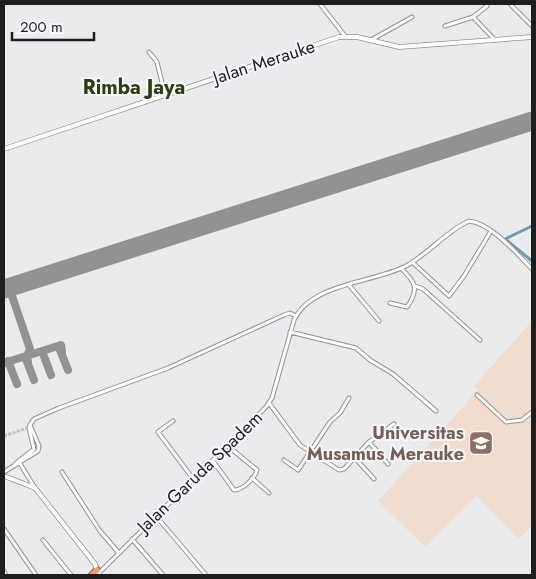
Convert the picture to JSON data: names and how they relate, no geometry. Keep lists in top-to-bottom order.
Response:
{
  "streets": {
    "street": ["Jalan Merauke", "Jalan Garuda Spadem"]
  },
  "districts": ["Rimba Jaya"],
  "places": {
    "school or university": ["Universitas Musamus Merauke"]
  },
  "scale_bar": "200 m"
}
